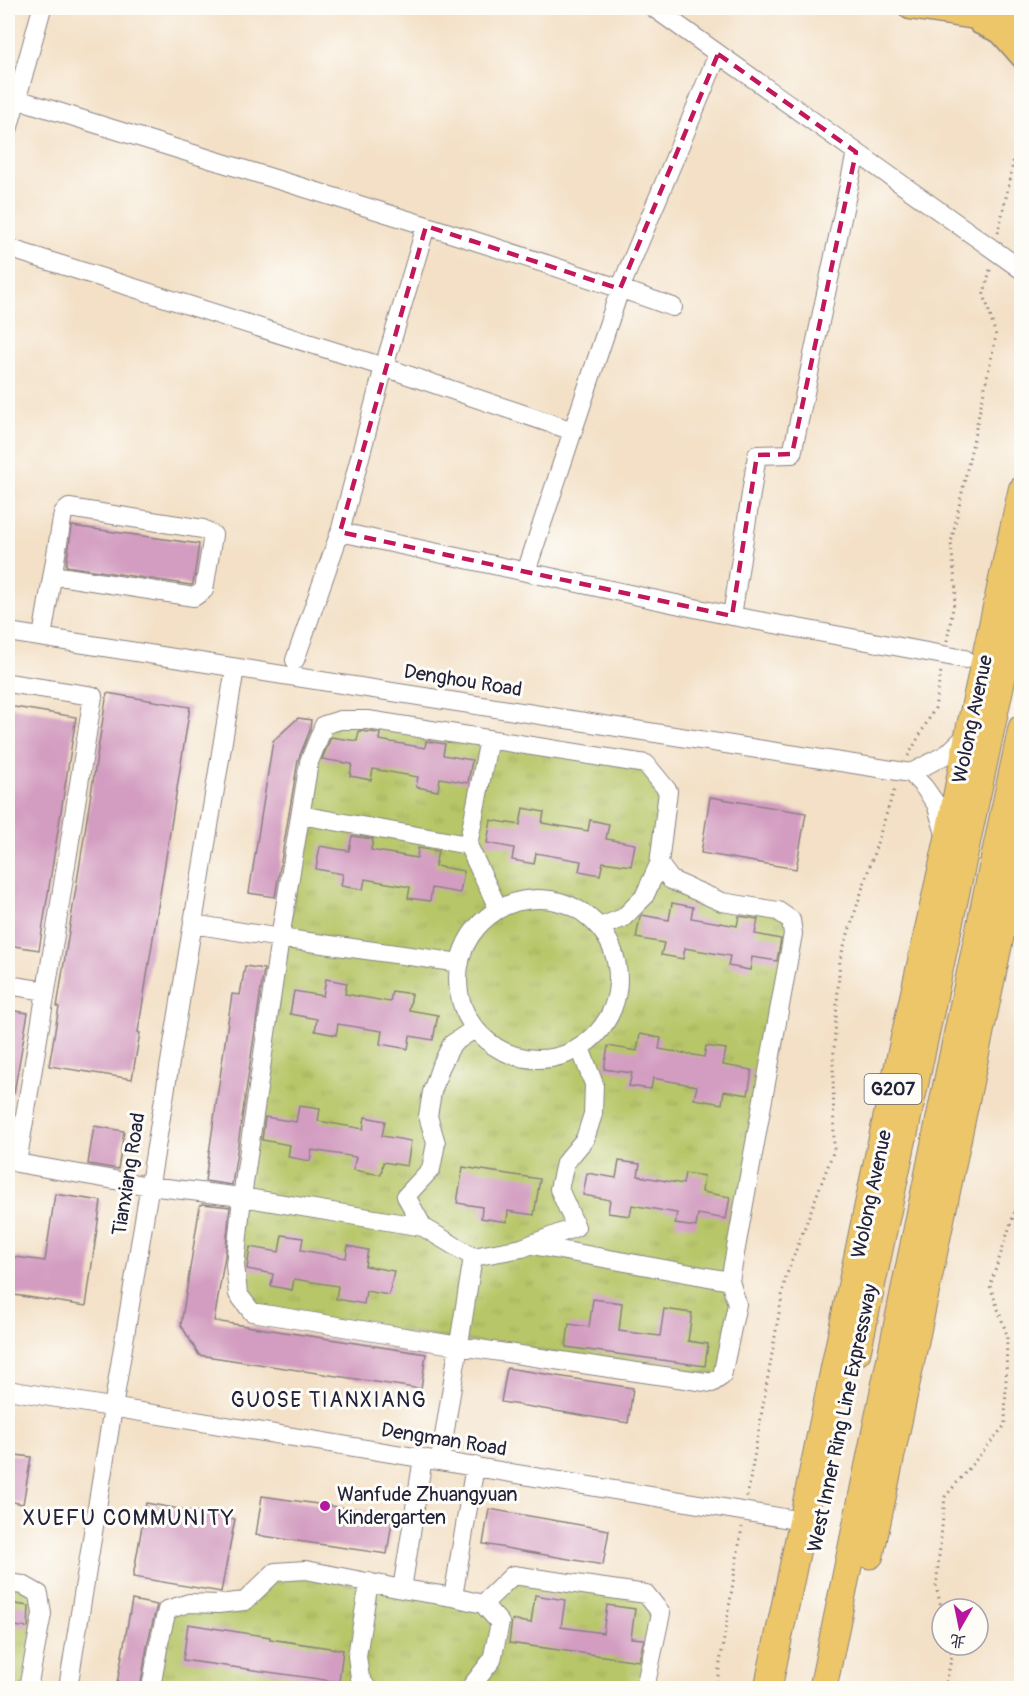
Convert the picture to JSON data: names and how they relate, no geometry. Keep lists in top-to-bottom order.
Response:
{
  "streets": {
    "highway": ["Wolong Avenue", "G207", "West Inner Ring Line Expressway"],
    "street": ["Denghou Road", "Tianxiang Road", "Dengman Road"]
  },
  "crossings": [
    ["Denghou Road", "Tianxiang Road"],
    ["Wolong Avenue", "Dengman Road"],
    ["Tianxiang Road", "Dengman Road"]
  ],
  "districts": ["GUOSE TIANXIANG", "XUEFU COMMUNITY"],
  "places": ["Wanfude Zhuangyuan Kindergarten"],
  "north": "bottom"
}
